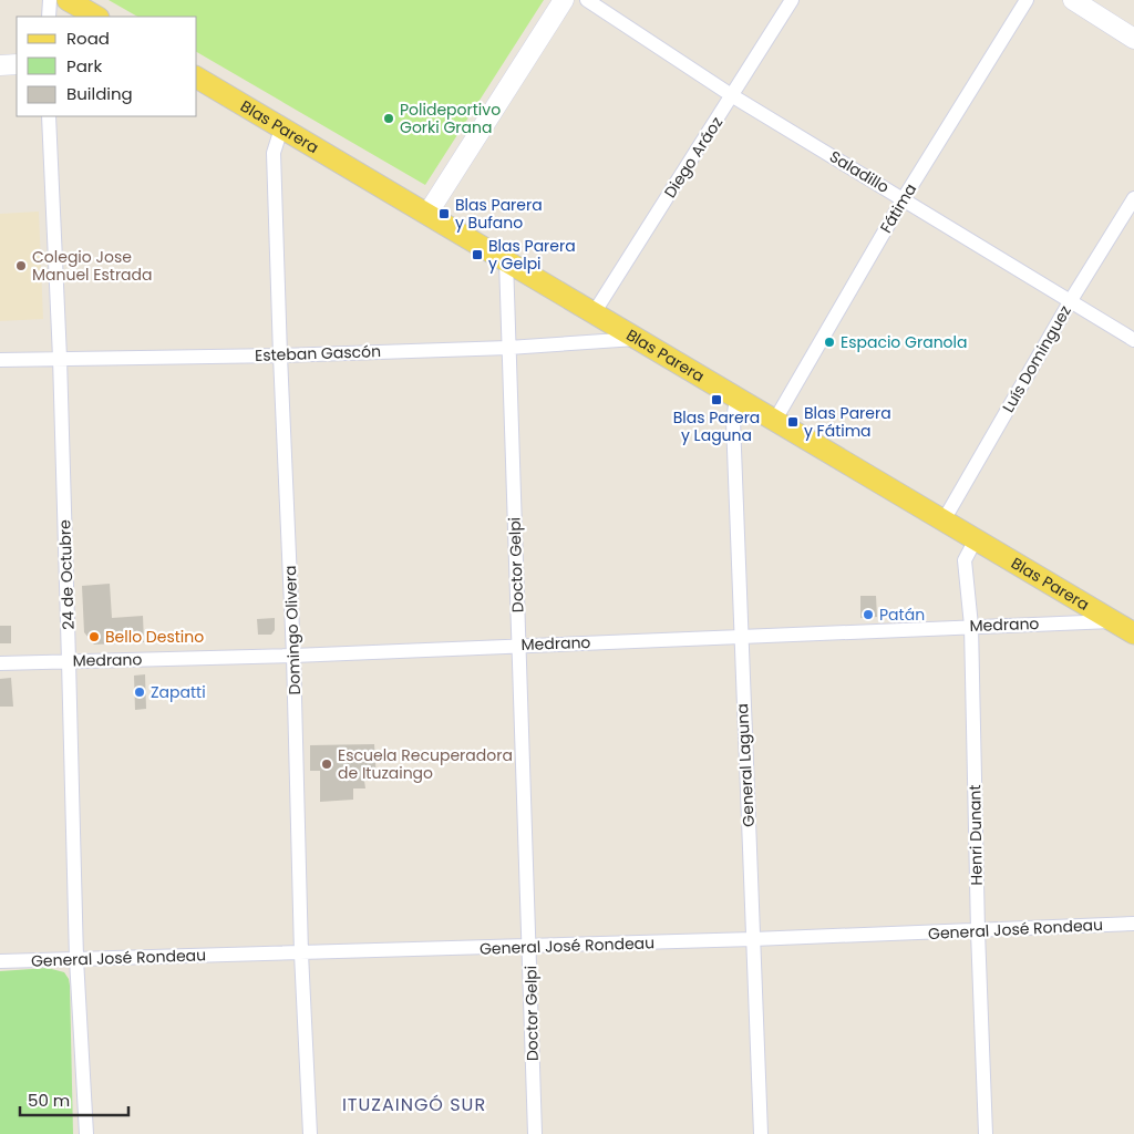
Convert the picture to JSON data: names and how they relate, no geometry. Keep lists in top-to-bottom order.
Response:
{
  "streets": {
    "main road": ["Blas Parera"],
    "street": [
      "Diego Aráoz",
      "Saladillo",
      "Fátima",
      "Esteban Gascón",
      "Luís Dominguez",
      "Doctor Gelpi",
      "24 de Octubre",
      "Medrano",
      "Domingo Olivera",
      "General Laguna",
      "Henri Dunant",
      "General José Rondeau"
    ]
  },
  "crossings": [
    ["Blas Parera", "Diego Aráoz"],
    ["Blas Parera", "Fátima"],
    ["Blas Parera", "Esteban Gascón"],
    ["Blas Parera", "Luís Dominguez"],
    ["Blas Parera", "Doctor Gelpi"],
    ["Blas Parera", "Medrano"],
    ["Blas Parera", "Domingo Olivera"],
    ["Blas Parera", "General Laguna"],
    ["Blas Parera", "Henri Dunant"],
    ["Diego Aráoz", "Saladillo"],
    ["Saladillo", "Fátima"],
    ["Saladillo", "Luís Dominguez"],
    ["Esteban Gascón", "Doctor Gelpi"],
    ["Esteban Gascón", "24 de Octubre"],
    ["Esteban Gascón", "Domingo Olivera"],
    ["Doctor Gelpi", "Medrano"],
    ["Doctor Gelpi", "General José Rondeau"],
    ["24 de Octubre", "Medrano"],
    ["24 de Octubre", "General José Rondeau"],
    ["Medrano", "Domingo Olivera"],
    ["Medrano", "General Laguna"],
    ["Medrano", "Henri Dunant"],
    ["Domingo Olivera", "General José Rondeau"],
    ["General Laguna", "General José Rondeau"],
    ["Henri Dunant", "General José Rondeau"]
  ],
  "districts": ["ITUZAINGÓ SUR"],
  "places": {
    "other": [
      "Polideportivo Gorki Grana",
      "Colegio Jose Manuel Estrada",
      "Espacio Granola",
      "Patán",
      "Bello Destino",
      "Zapatti",
      "Escuela Recuperadora de Ituzaingo"
    ],
    "transit": [
      "Blas Parera y Bufano",
      "Blas Parera y Gelpi",
      "Blas Parera y Laguna",
      "Blas Parera y Fátima"
    ]
  },
  "legend": ["Road", "Park", "Building"],
  "scale_bar": "50 m"
}
